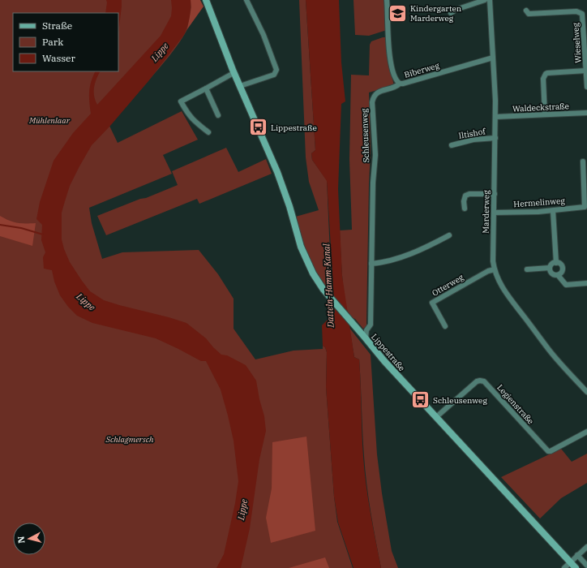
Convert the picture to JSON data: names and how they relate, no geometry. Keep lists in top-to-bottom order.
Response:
{
  "streets": {
    "main road": ["Lippestraße"],
    "street": [
      "Wieselweg",
      "Biberweg",
      "Waldeckstraße",
      "Iltishof",
      "Schleusenweg",
      "Hermelinweg",
      "Marderweg",
      "Otterweg",
      "Legienstraße"
    ]
  },
  "crossings": [
    ["Wieselweg", "Waldeckstraße"],
    ["Biberweg", "Schleusenweg"],
    ["Biberweg", "Marderweg"],
    ["Waldeckstraße", "Marderweg"],
    ["Iltishof", "Marderweg"],
    ["Schleusenweg", "Lippestraße"],
    ["Hermelinweg", "Marderweg"],
    ["Marderweg", "Otterweg"],
    ["Lippestraße", "Legienstraße"]
  ],
  "water": ["Lippe", "Datteln-Hamm-Kanal"],
  "parks": ["Mühlenlaar", "Schlagmersch"],
  "places": {
    "school or university": ["Kindergarten Marderweg"],
    "bus stop": ["Lippestraße", "Schleusenweg"]
  },
  "legend": ["Straße", "Park", "Wasser"],
  "north": "left"
}
